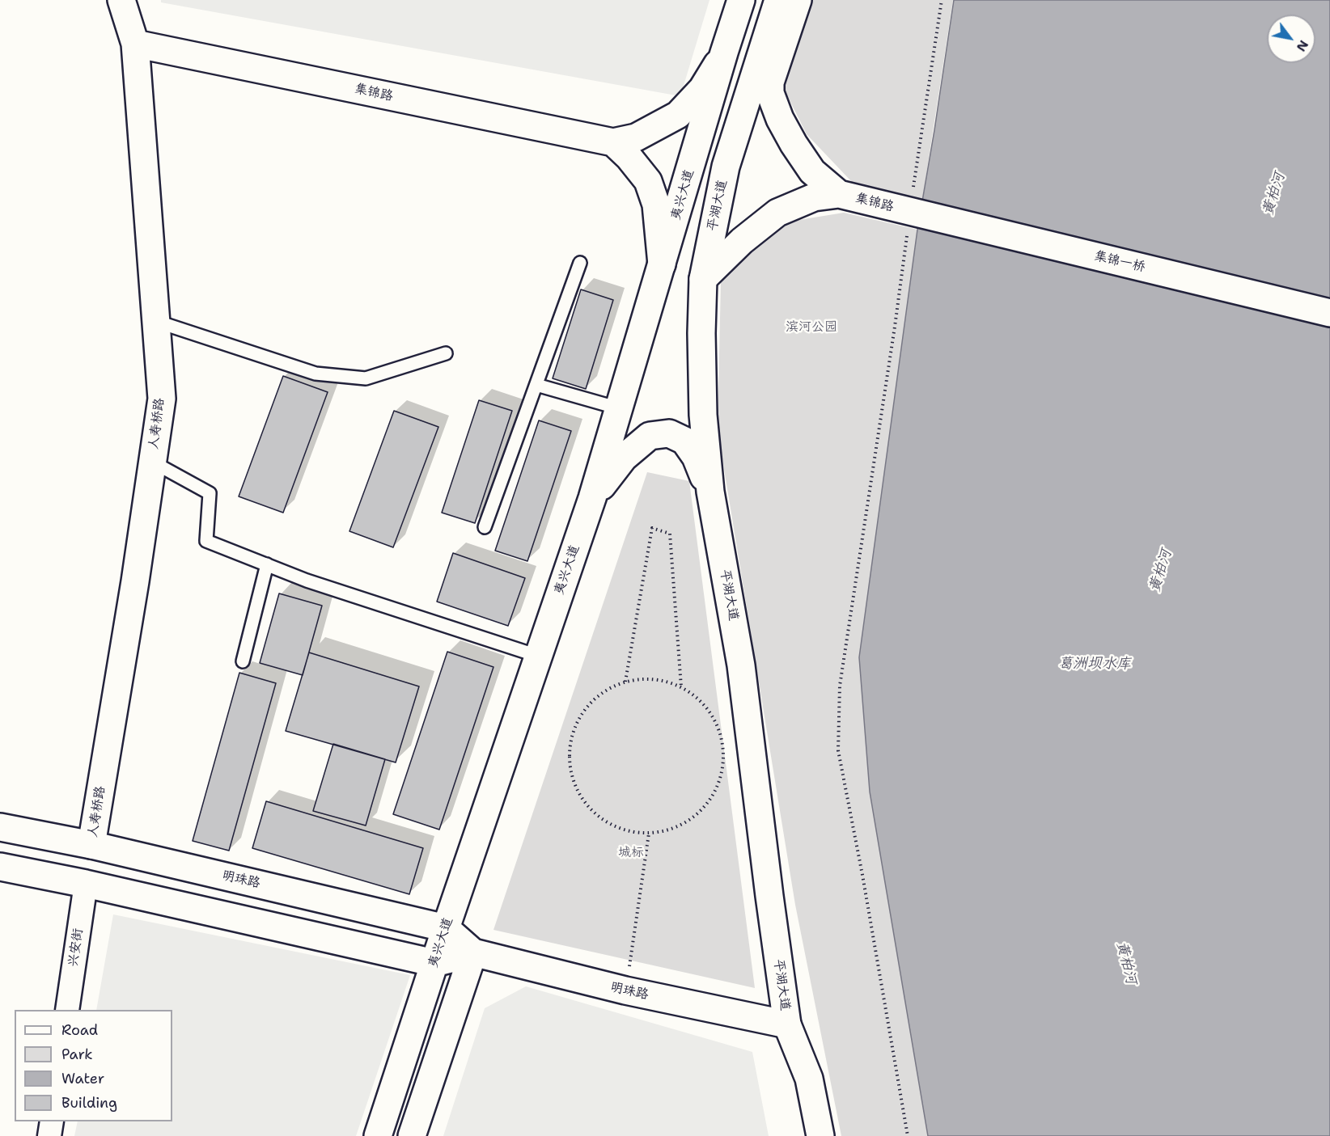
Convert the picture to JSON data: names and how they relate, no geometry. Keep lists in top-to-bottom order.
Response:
{
  "streets": {
    "main road": [
      "集锦路",
      "夷兴大道",
      "平湖大道",
      "集锦一桥",
      "人寿桥路",
      "明珠路"
    ],
    "street": ["兴安街"]
  },
  "crossings": [
    ["集锦路", "集锦一桥"],
    ["集锦路", "人寿桥路"],
    ["夷兴大道", "明珠路"],
    ["平湖大道", "明珠路"],
    ["人寿桥路", "明珠路"],
    ["明珠路", "兴安街"]
  ],
  "water": ["黄柏河", "葛洲坝水库"],
  "parks": ["滨河公园", "城标"],
  "legend": [
    "Road",
    "Park",
    "Water",
    "Building"
  ],
  "north": "bottom right"
}
